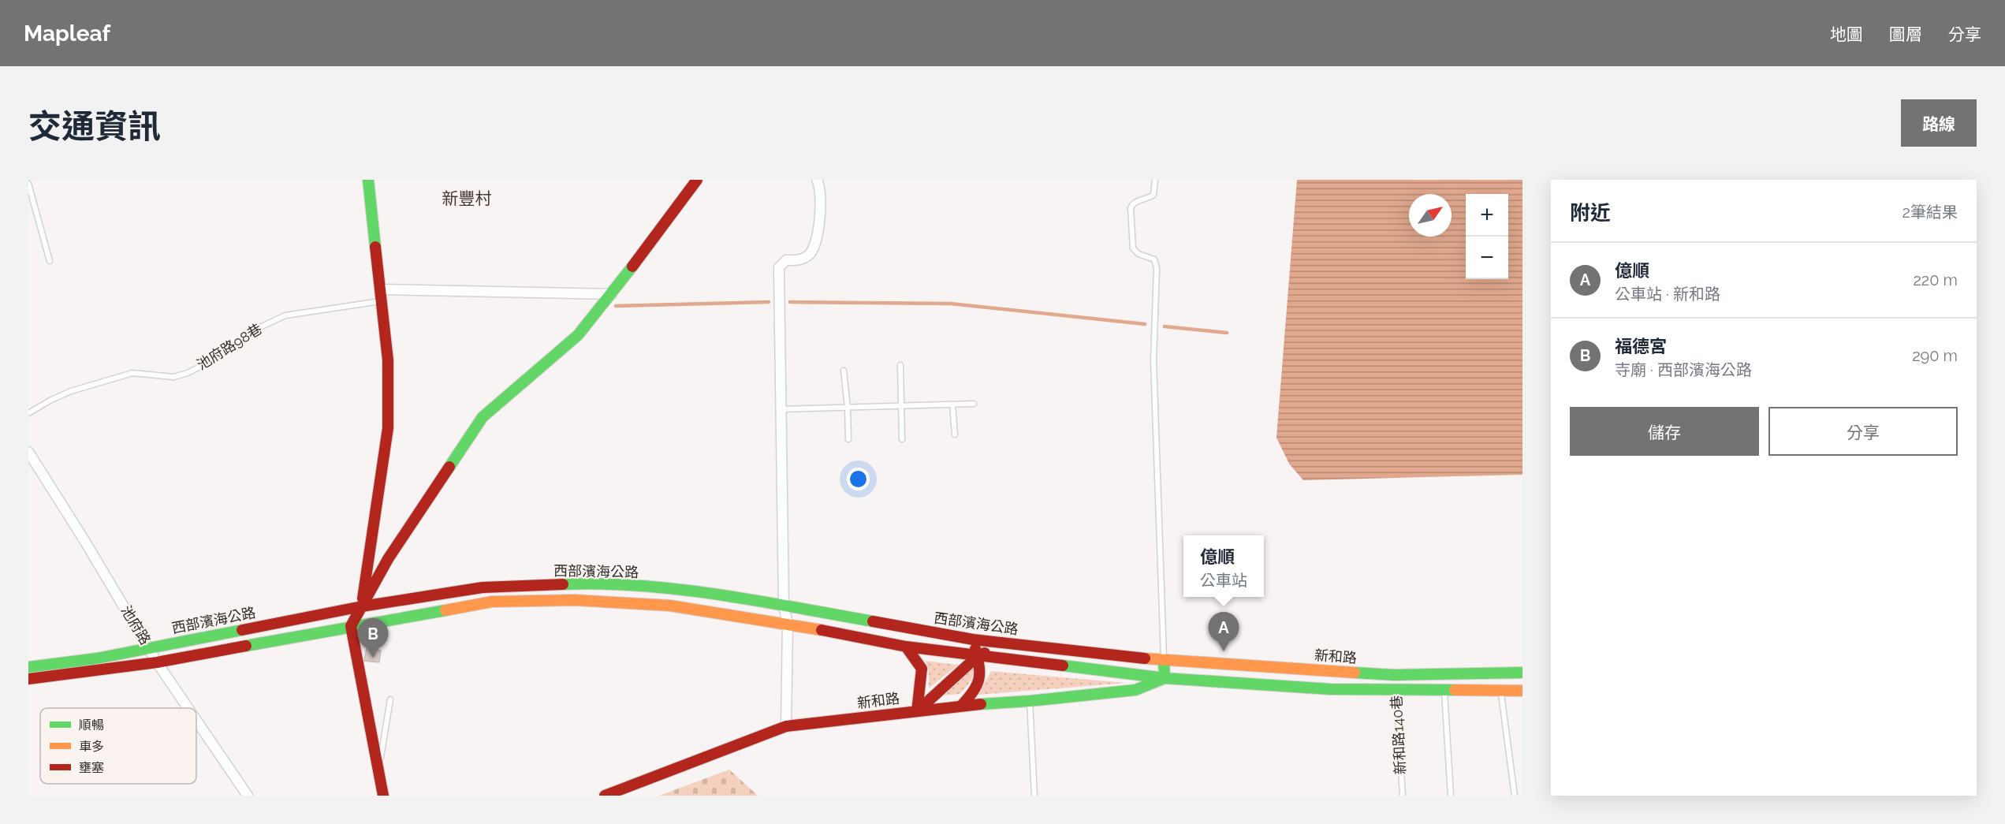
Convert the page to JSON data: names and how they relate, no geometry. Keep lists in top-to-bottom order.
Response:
{
  "streets": {
    "main road": ["西部濱海公路", "新和路"],
    "street": ["池府路"],
    "lane": ["池府路98巷", "新和路140巷"]
  },
  "crossings": [
    ["西部濱海公路", "池府路"],
    ["西部濱海公路", "新和路"],
    ["新和路", "新和路140巷"]
  ],
  "districts": ["新豐村"],
  "legend": ["順暢", "車多", "壅塞"],
  "north": "top right",
  "page": {
    "header": "Mapleaf",
    "nav": ["地圖", "圖層", "分享"],
    "title": "交通資訊",
    "buttons": [
      "路線",
      ["儲存", "分享"]
    ],
    "heading": ["附近", "2筆結果"],
    "map_buttons": ["+", "−"],
    "list": [
      {
        "mark": "A",
        "name": "億順",
        "note": "公車站 · 新和路",
        "value": "220 m"
      },
      {
        "mark": "B",
        "name": "福德宮",
        "note": "寺廟 · 西部濱海公路",
        "value": "290 m"
      }
    ],
    "popup": ["億順", "公車站"],
    "pins": ["A", "B"]
  }
}
